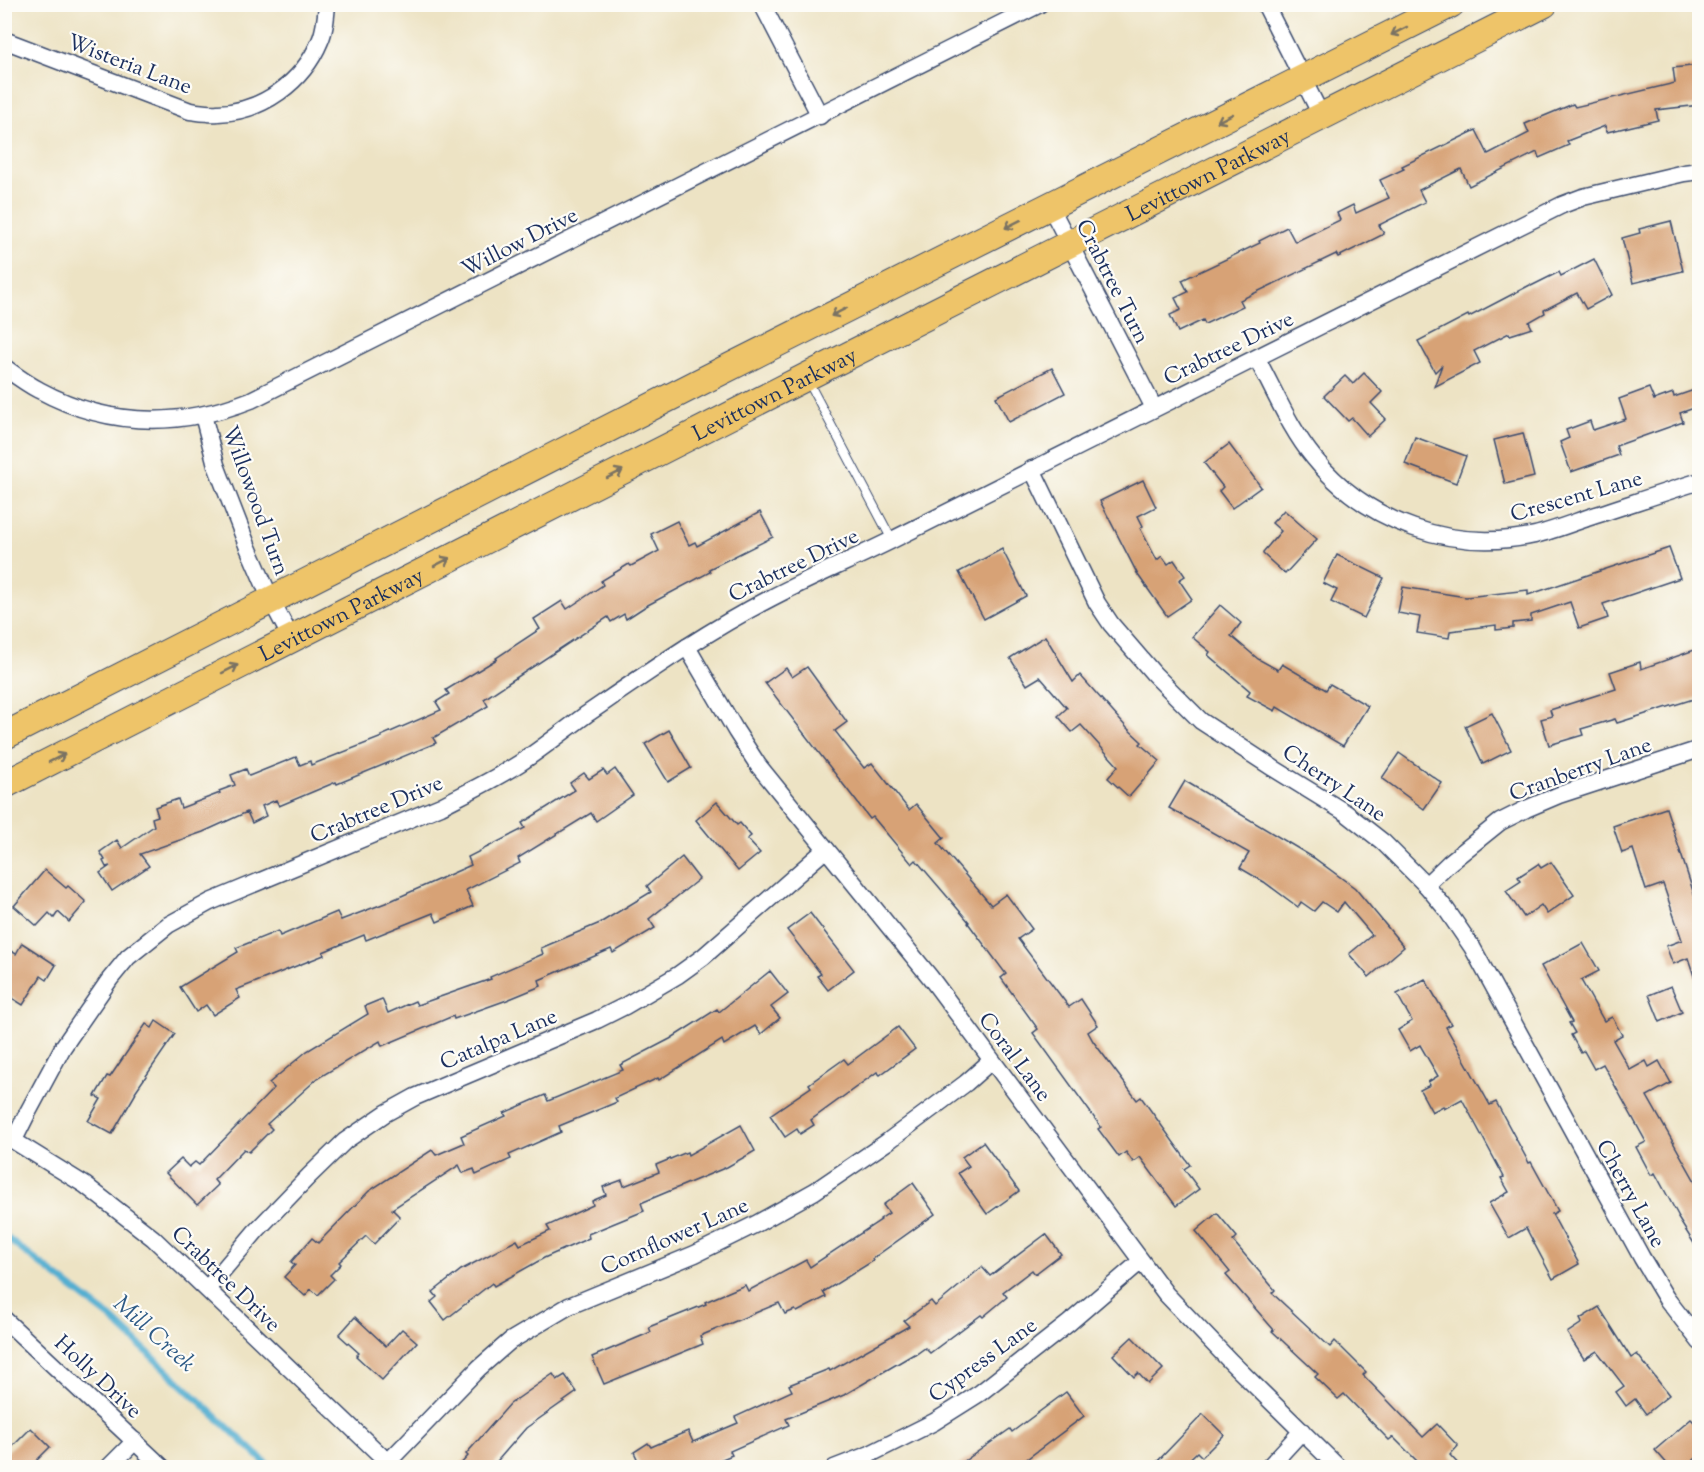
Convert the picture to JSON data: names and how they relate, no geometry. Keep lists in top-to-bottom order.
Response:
{
  "streets": {
    "main road": ["Levittown Parkway"],
    "street": [
      "Wisteria Lane",
      "Willow Drive",
      "Crabtree Turn",
      "Crabtree Drive",
      "Crescent Lane",
      "Willowood Turn",
      "Cranberry Lane",
      "Cherry Lane",
      "Catalpa Lane",
      "Coral Lane",
      "Cornflower Lane",
      "Cypress Lane",
      "Holly Drive"
    ]
  },
  "crossings": [
    ["Levittown Parkway", "Crabtree Turn"],
    ["Levittown Parkway", "Willowood Turn"],
    ["Willow Drive", "Willowood Turn"],
    ["Crabtree Turn", "Crabtree Drive"],
    ["Crabtree Drive", "Crescent Lane"],
    ["Crabtree Drive", "Cherry Lane"],
    ["Crabtree Drive", "Catalpa Lane"],
    ["Crabtree Drive", "Coral Lane"],
    ["Crabtree Drive", "Cornflower Lane"],
    ["Cranberry Lane", "Cherry Lane"],
    ["Catalpa Lane", "Coral Lane"],
    ["Coral Lane", "Cornflower Lane"],
    ["Coral Lane", "Cypress Lane"]
  ],
  "water": ["Mill Creek"]
}
